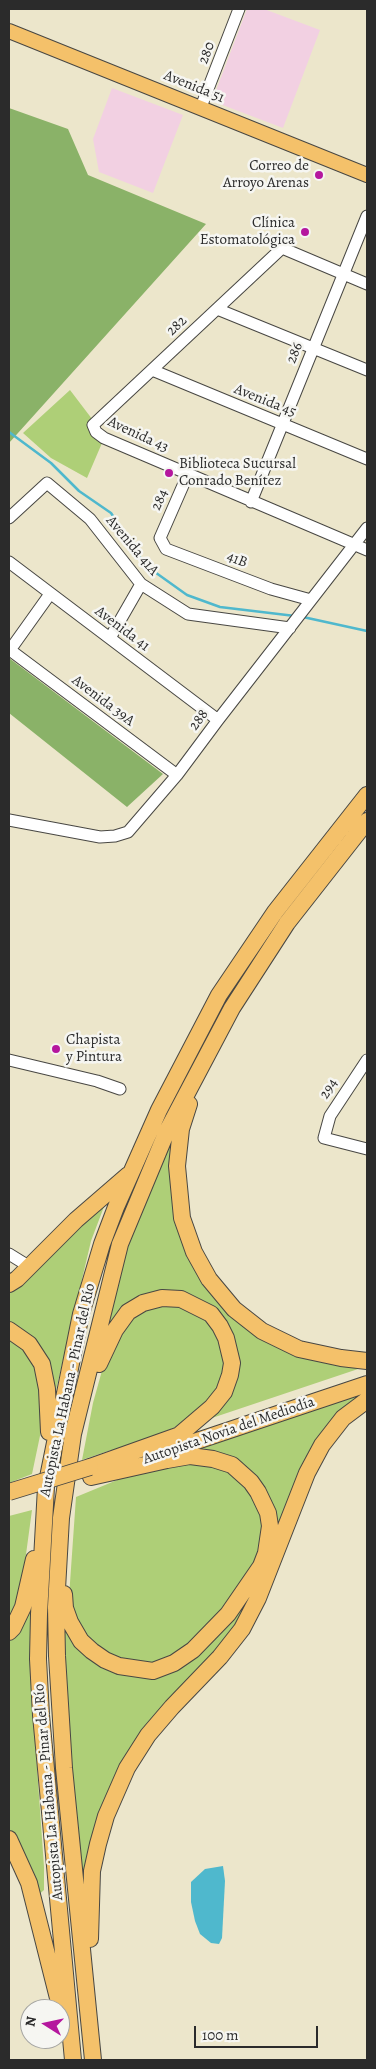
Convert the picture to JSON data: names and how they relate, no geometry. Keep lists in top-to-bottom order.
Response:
{
  "streets": {
    "highway": ["Autopista La Habana - Pinar del Río", "Autopista Novia del Mediodía"],
    "main road": ["Avenida 51"],
    "street": [
      "280",
      "282",
      "286",
      "Avenida 45",
      "Avenida 43",
      "284",
      "Avenida 41A",
      "41B",
      "Avenida 41",
      "Avenida 39A",
      "288",
      "294"
    ]
  },
  "crossings": [
    ["280", "Avenida 51"],
    ["282", "286"],
    ["282", "Avenida 45"],
    ["282", "Avenida 43"],
    ["286", "Avenida 45"],
    ["286", "Avenida 43"],
    ["Avenida 43", "284"],
    ["Avenida 43", "288"],
    ["284", "41B"],
    ["Avenida 41A", "288"],
    ["41B", "288"],
    ["Avenida 41", "Avenida 39A"],
    ["Avenida 41", "288"],
    ["Avenida 39A", "288"]
  ],
  "places": [
    "Correo de Arroyo Arenas",
    "Clínica Estomatológica",
    "Biblioteca Sucursal Conrado Benítez",
    "Chapista y Pintura"
  ],
  "scale_bar": "100 m",
  "north": "left"
}
